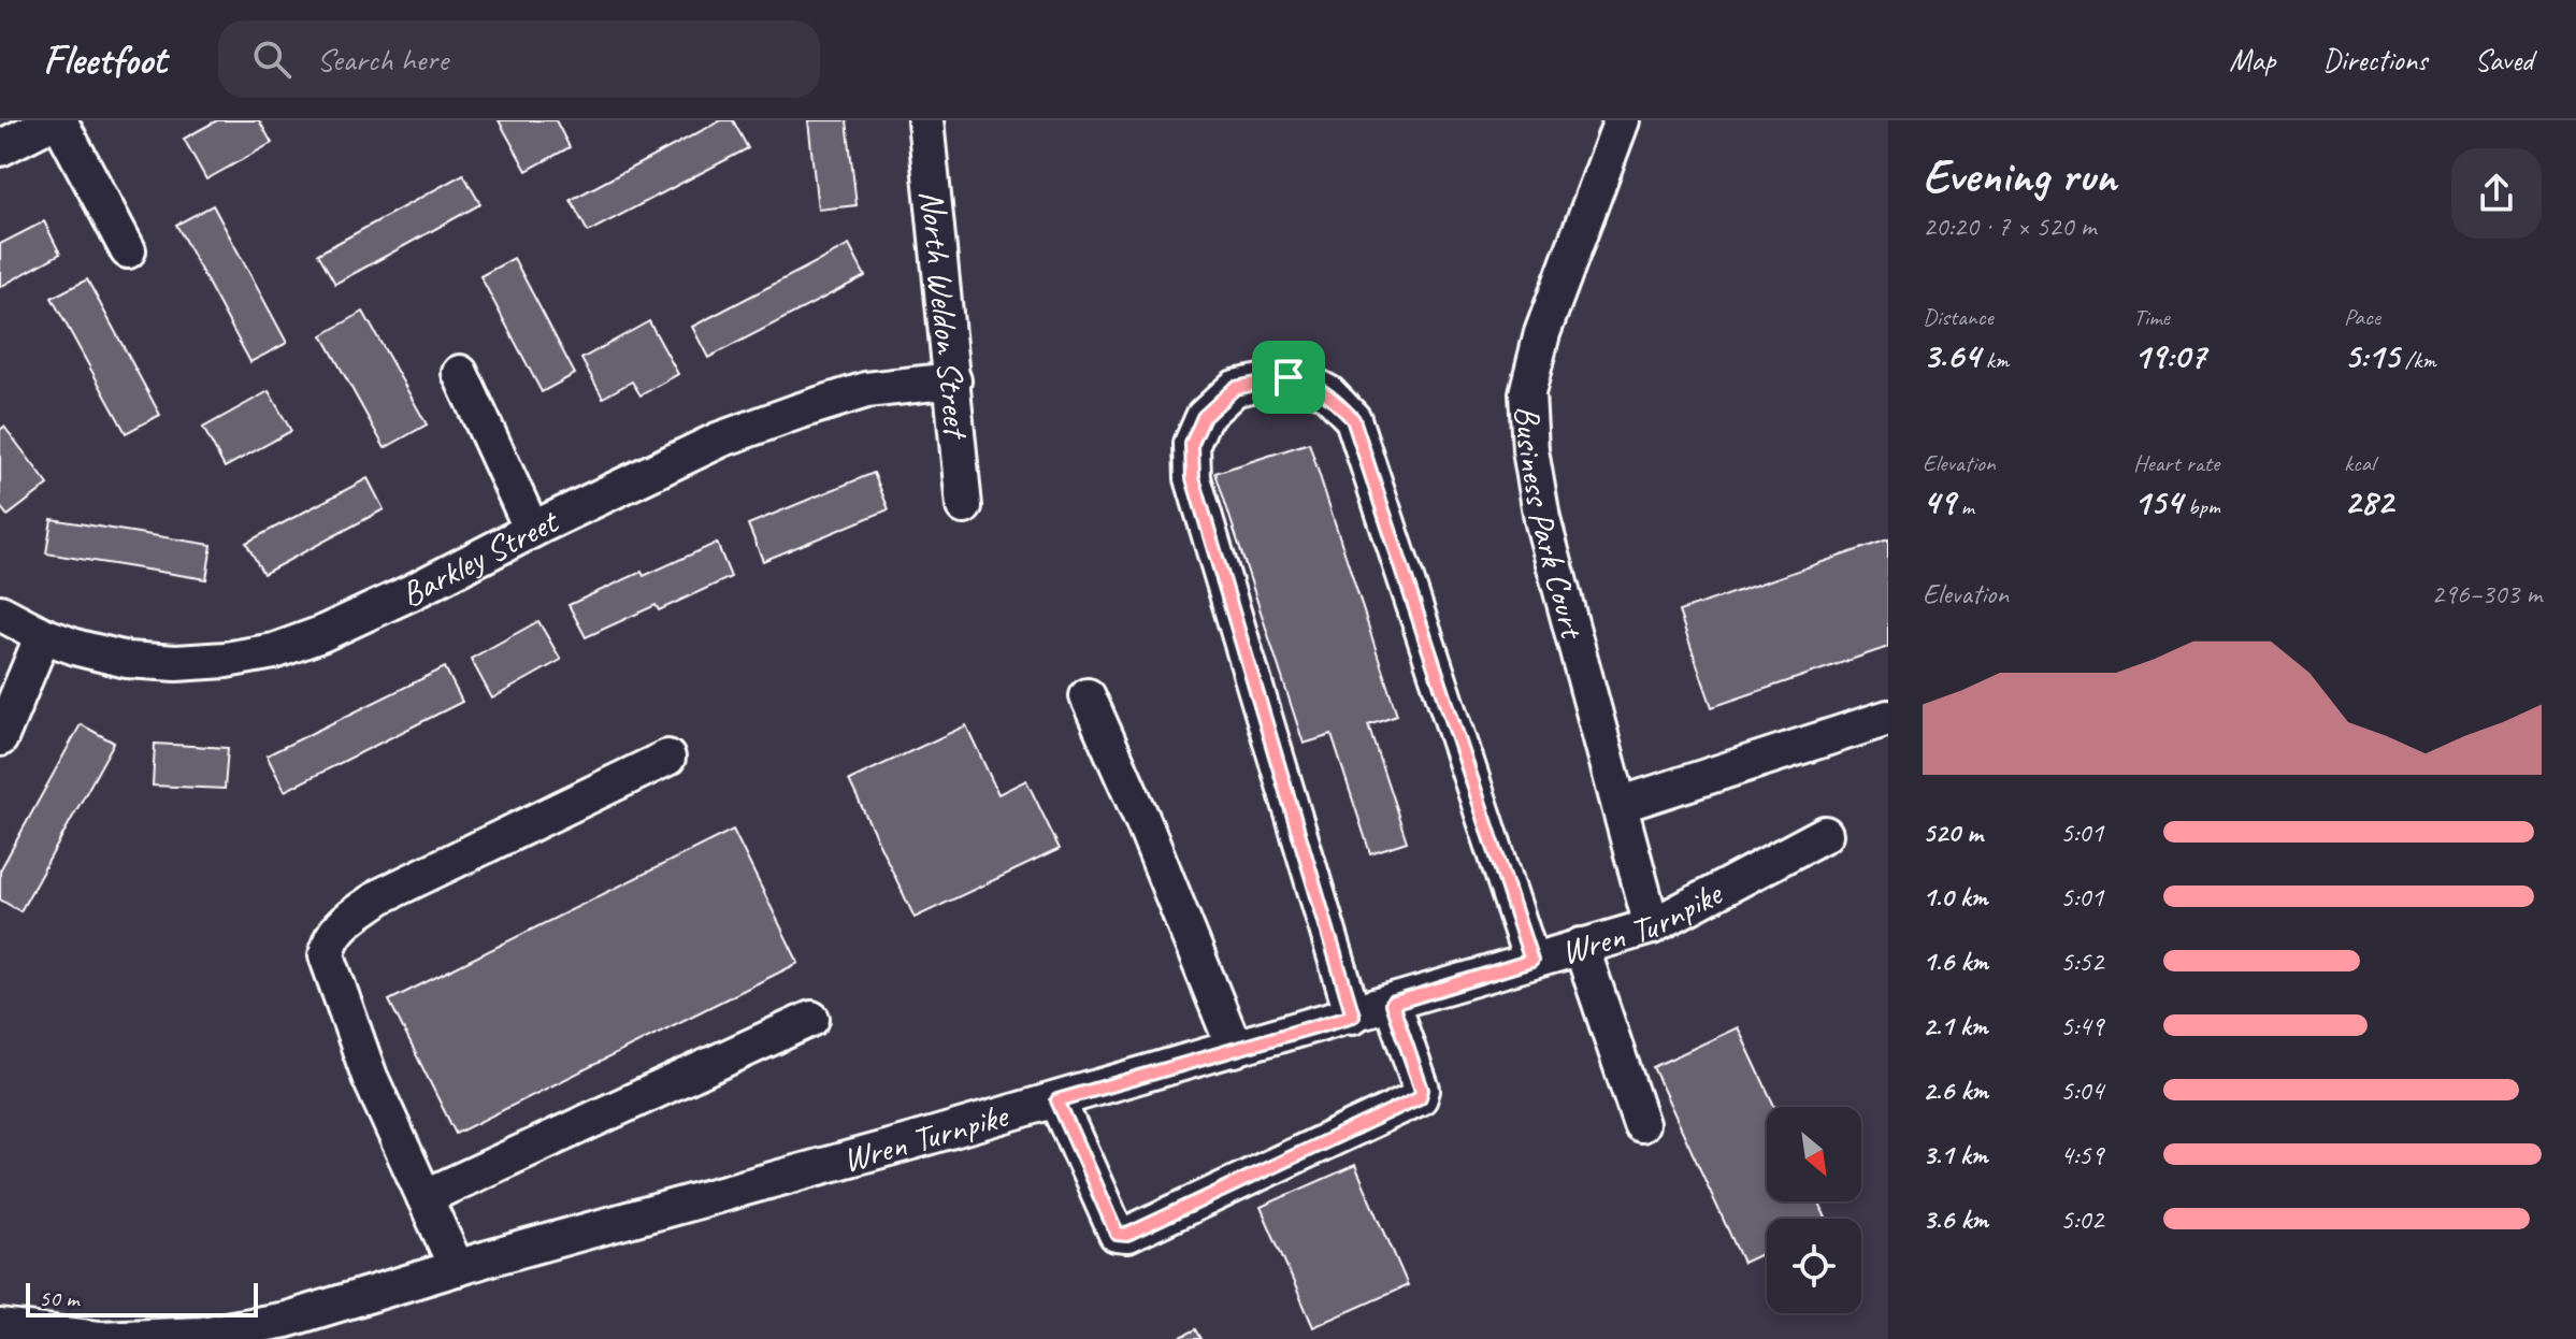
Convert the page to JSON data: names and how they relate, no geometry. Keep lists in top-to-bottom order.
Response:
{
  "streets": {
    "street": [
      "North Weldon Street",
      "Business Park Court",
      "Barkley Street",
      "Wren Turnpike"
    ]
  },
  "crossings": [
    ["North Weldon Street", "Barkley Street"],
    ["Business Park Court", "Wren Turnpike"]
  ],
  "scale_bar": "50 m",
  "north": "bottom right",
  "page": {
    "header": "Fleetfoot",
    "search": "Search here",
    "nav": ["Map", "Directions", "Saved"],
    "heading": ["Evening run", "20:20 · 7 × 520 m"],
    "stats": [
      ["Distance", "3.64 km"],
      ["Time", "19:07"],
      ["Pace", "5:15 /km"],
      ["Elevation", "49 m"],
      ["Heart rate", "154 bpm"],
      ["kcal", "282"]
    ],
    "chart": ["Elevation", "296–303 m"],
    "list": [
      {
        "name": "520 m",
        "note": "5:01"
      },
      {
        "name": "1.0 km",
        "note": "5:01"
      },
      {
        "name": "1.6 km",
        "note": "5:52"
      },
      {
        "name": "2.1 km",
        "note": "5:49"
      },
      {
        "name": "2.6 km",
        "note": "5:04"
      },
      {
        "name": "3.1 km",
        "note": "4:59"
      },
      {
        "name": "3.6 km",
        "note": "5:02"
      }
    ],
    "scale": "50 m"
  }
}
